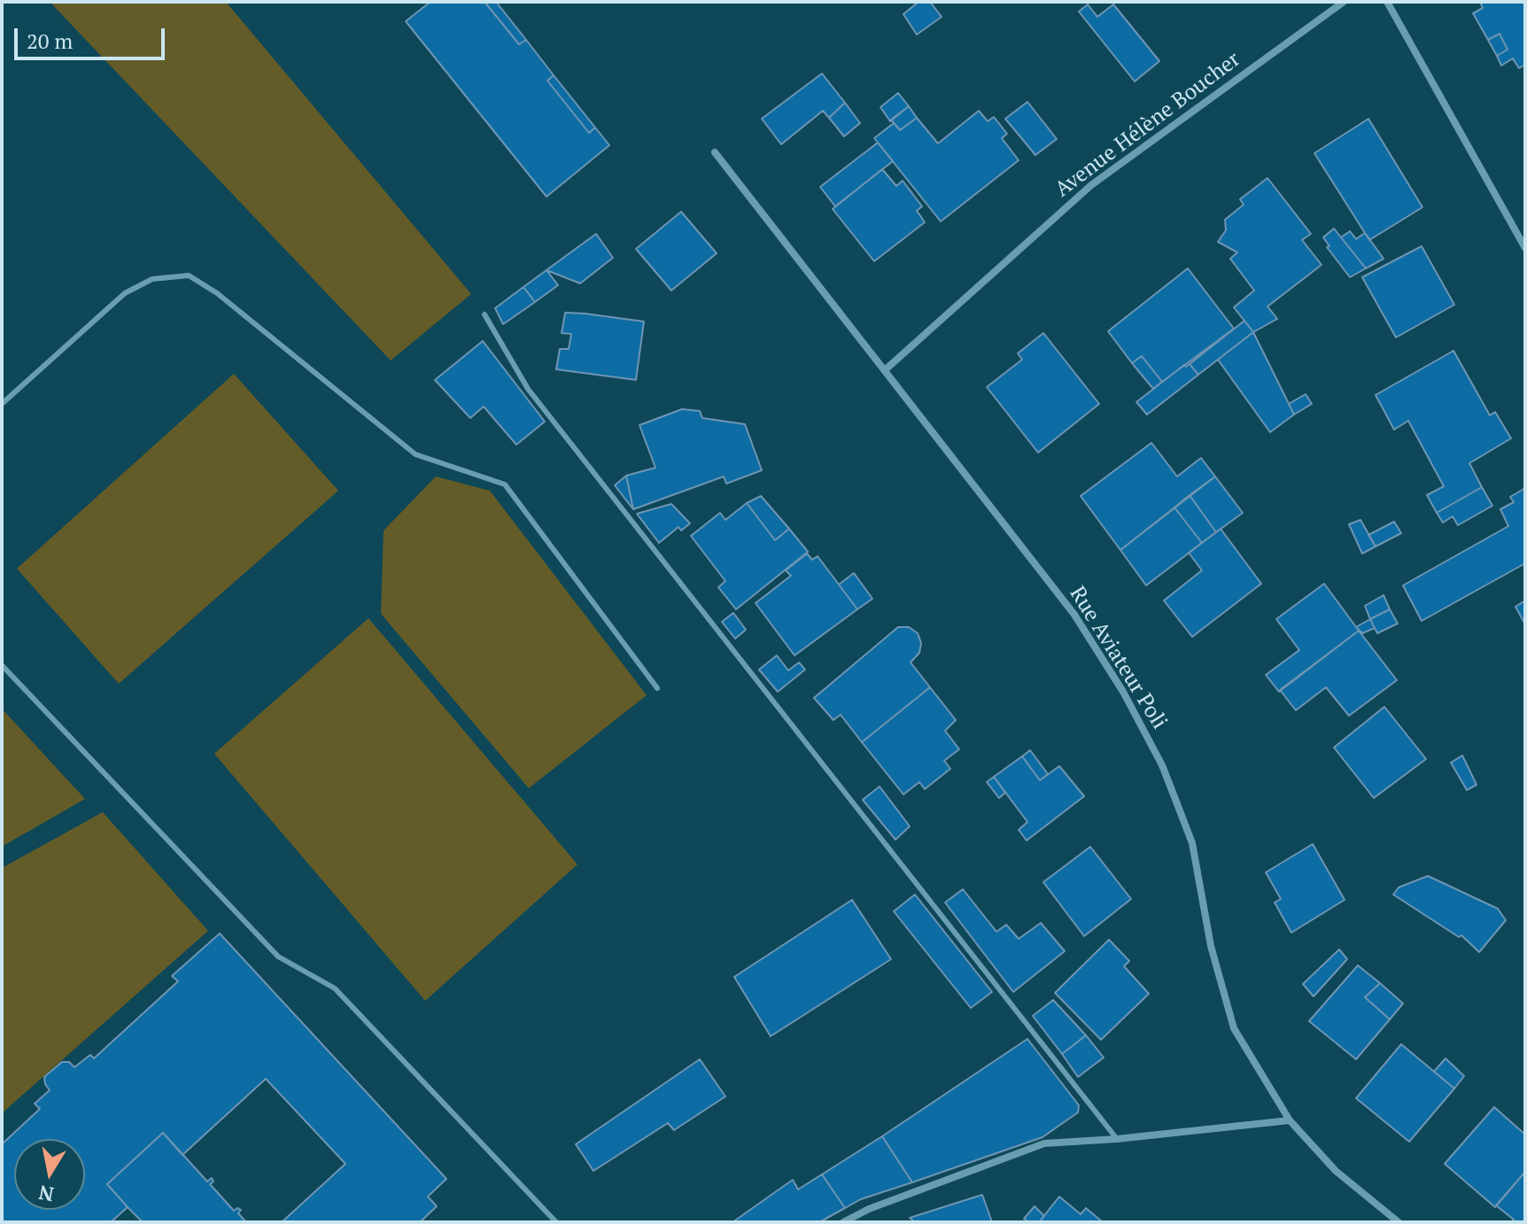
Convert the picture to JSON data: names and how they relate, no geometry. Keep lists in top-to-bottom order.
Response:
{
  "streets": {
    "street": ["Avenue Hélène Boucher", "Rue Aviateur Poli"]
  },
  "crossings": [
    ["Avenue Hélène Boucher", "Rue Aviateur Poli"]
  ],
  "scale_bar": "20 m",
  "north": "bottom"
}
